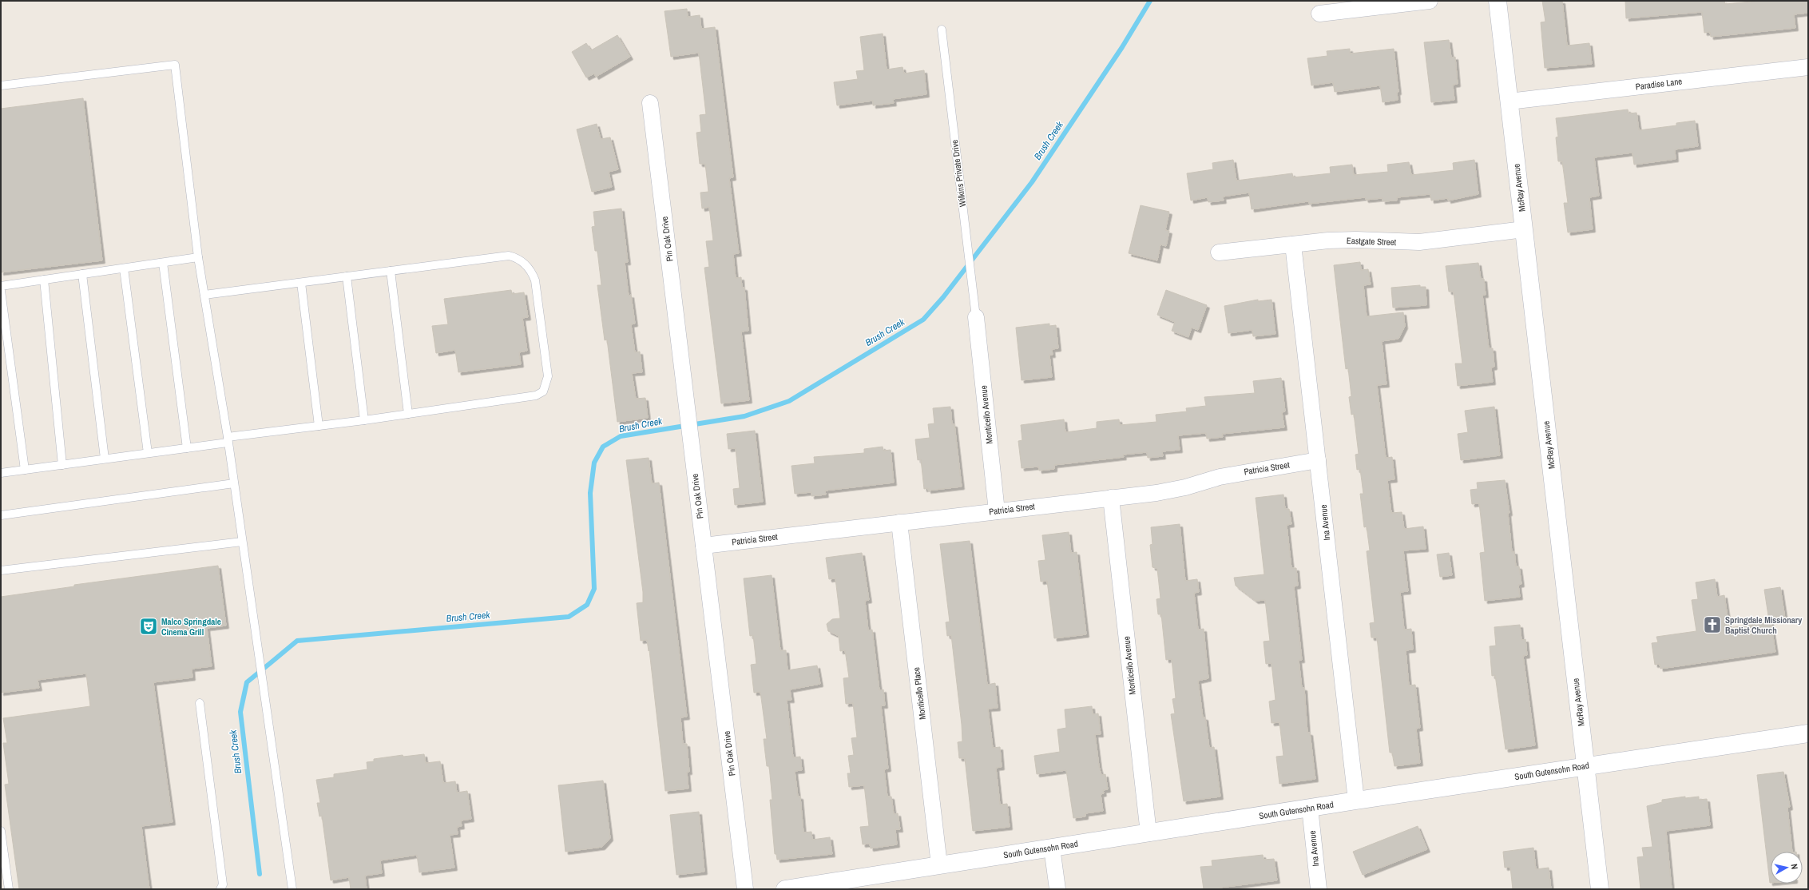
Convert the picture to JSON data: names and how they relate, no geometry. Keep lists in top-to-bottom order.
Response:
{
  "streets": {
    "street": [
      "Paradise Lane",
      "McRay Avenue",
      "Pin Oak Drive",
      "Eastgate Street",
      "Monticello Avenue",
      "Patricia Street",
      "Ina Avenue",
      "Monticello Place",
      "South Gutensohn Road"
    ],
    "lane": ["Wilkins Private Drive"]
  },
  "crossings": [
    ["Paradise Lane", "McRay Avenue"],
    ["Wilkins Private Drive", "Monticello Avenue"],
    ["McRay Avenue", "Eastgate Street"],
    ["McRay Avenue", "South Gutensohn Road"],
    ["Pin Oak Drive", "Patricia Street"],
    ["Eastgate Street", "Ina Avenue"],
    ["Monticello Avenue", "Patricia Street"],
    ["Monticello Avenue", "South Gutensohn Road"],
    ["Patricia Street", "Ina Avenue"],
    ["Patricia Street", "Monticello Place"],
    ["Ina Avenue", "South Gutensohn Road"],
    ["Monticello Place", "South Gutensohn Road"]
  ],
  "water": ["Brush Creek"],
  "places": {
    "church": ["Springdale Missionary Baptist Church"],
    "theatre": ["Malco Springdale Cinema Grill"]
  },
  "north": "right"
}
